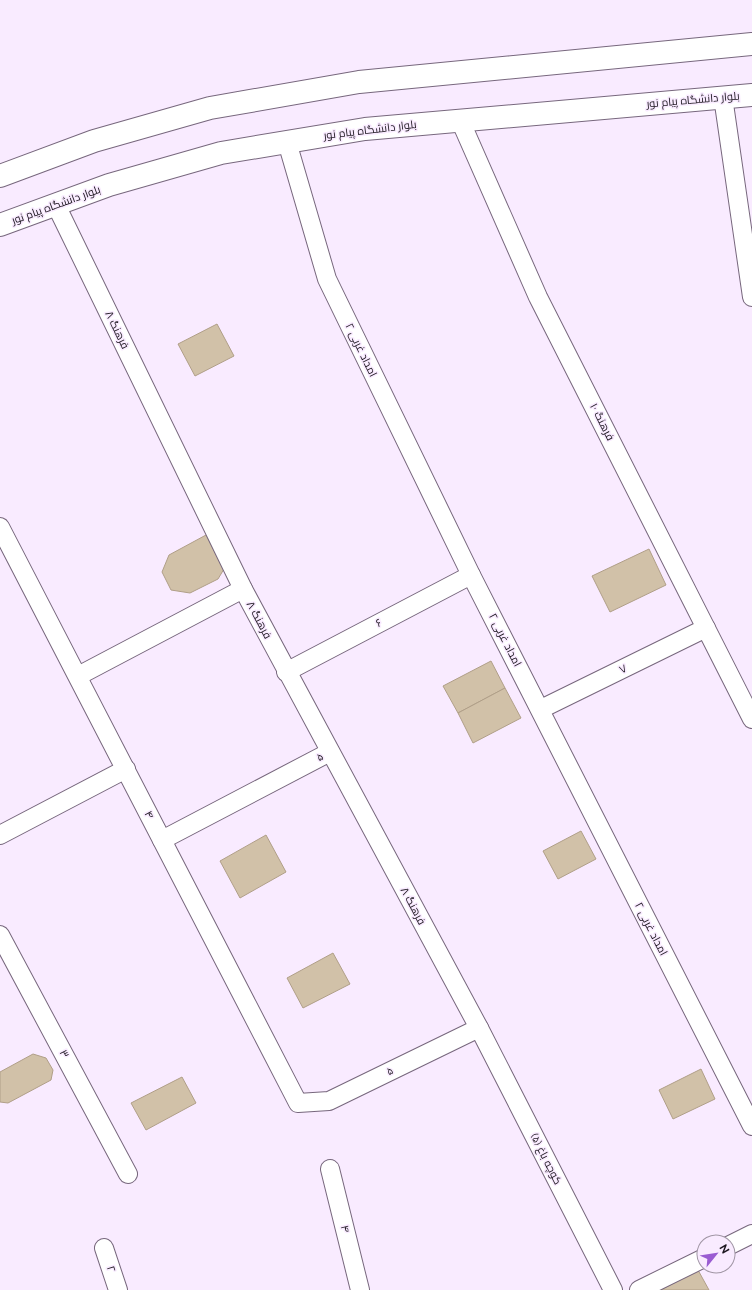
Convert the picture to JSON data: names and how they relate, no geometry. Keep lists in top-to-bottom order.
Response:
{
  "streets": {
    "street": [
      "بلوار دانشگاه پیام نور",
      "فرهنگ ۸",
      "امداد غربی ۲",
      "فرهنگ ۱۰",
      "۶",
      "۷",
      "۵",
      "۴",
      "۳",
      "کوچه باغ (۵)",
      "۲"
    ]
  },
  "crossings": [
    ["بلوار دانشگاه پیام نور", "فرهنگ ۸"],
    ["بلوار دانشگاه پیام نور", "امداد غربی ۲"],
    ["بلوار دانشگاه پیام نور", "فرهنگ ۱۰"],
    ["فرهنگ ۸", "۶"],
    ["فرهنگ ۸", "۵"],
    ["فرهنگ ۸", "کوچه باغ (۵)"],
    ["امداد غربی ۲", "۶"],
    ["امداد غربی ۲", "۷"],
    ["فرهنگ ۱۰", "۷"],
    ["۵", "۴"],
    ["۵", "کوچه باغ (۵)"]
  ],
  "north": "top right"
}
